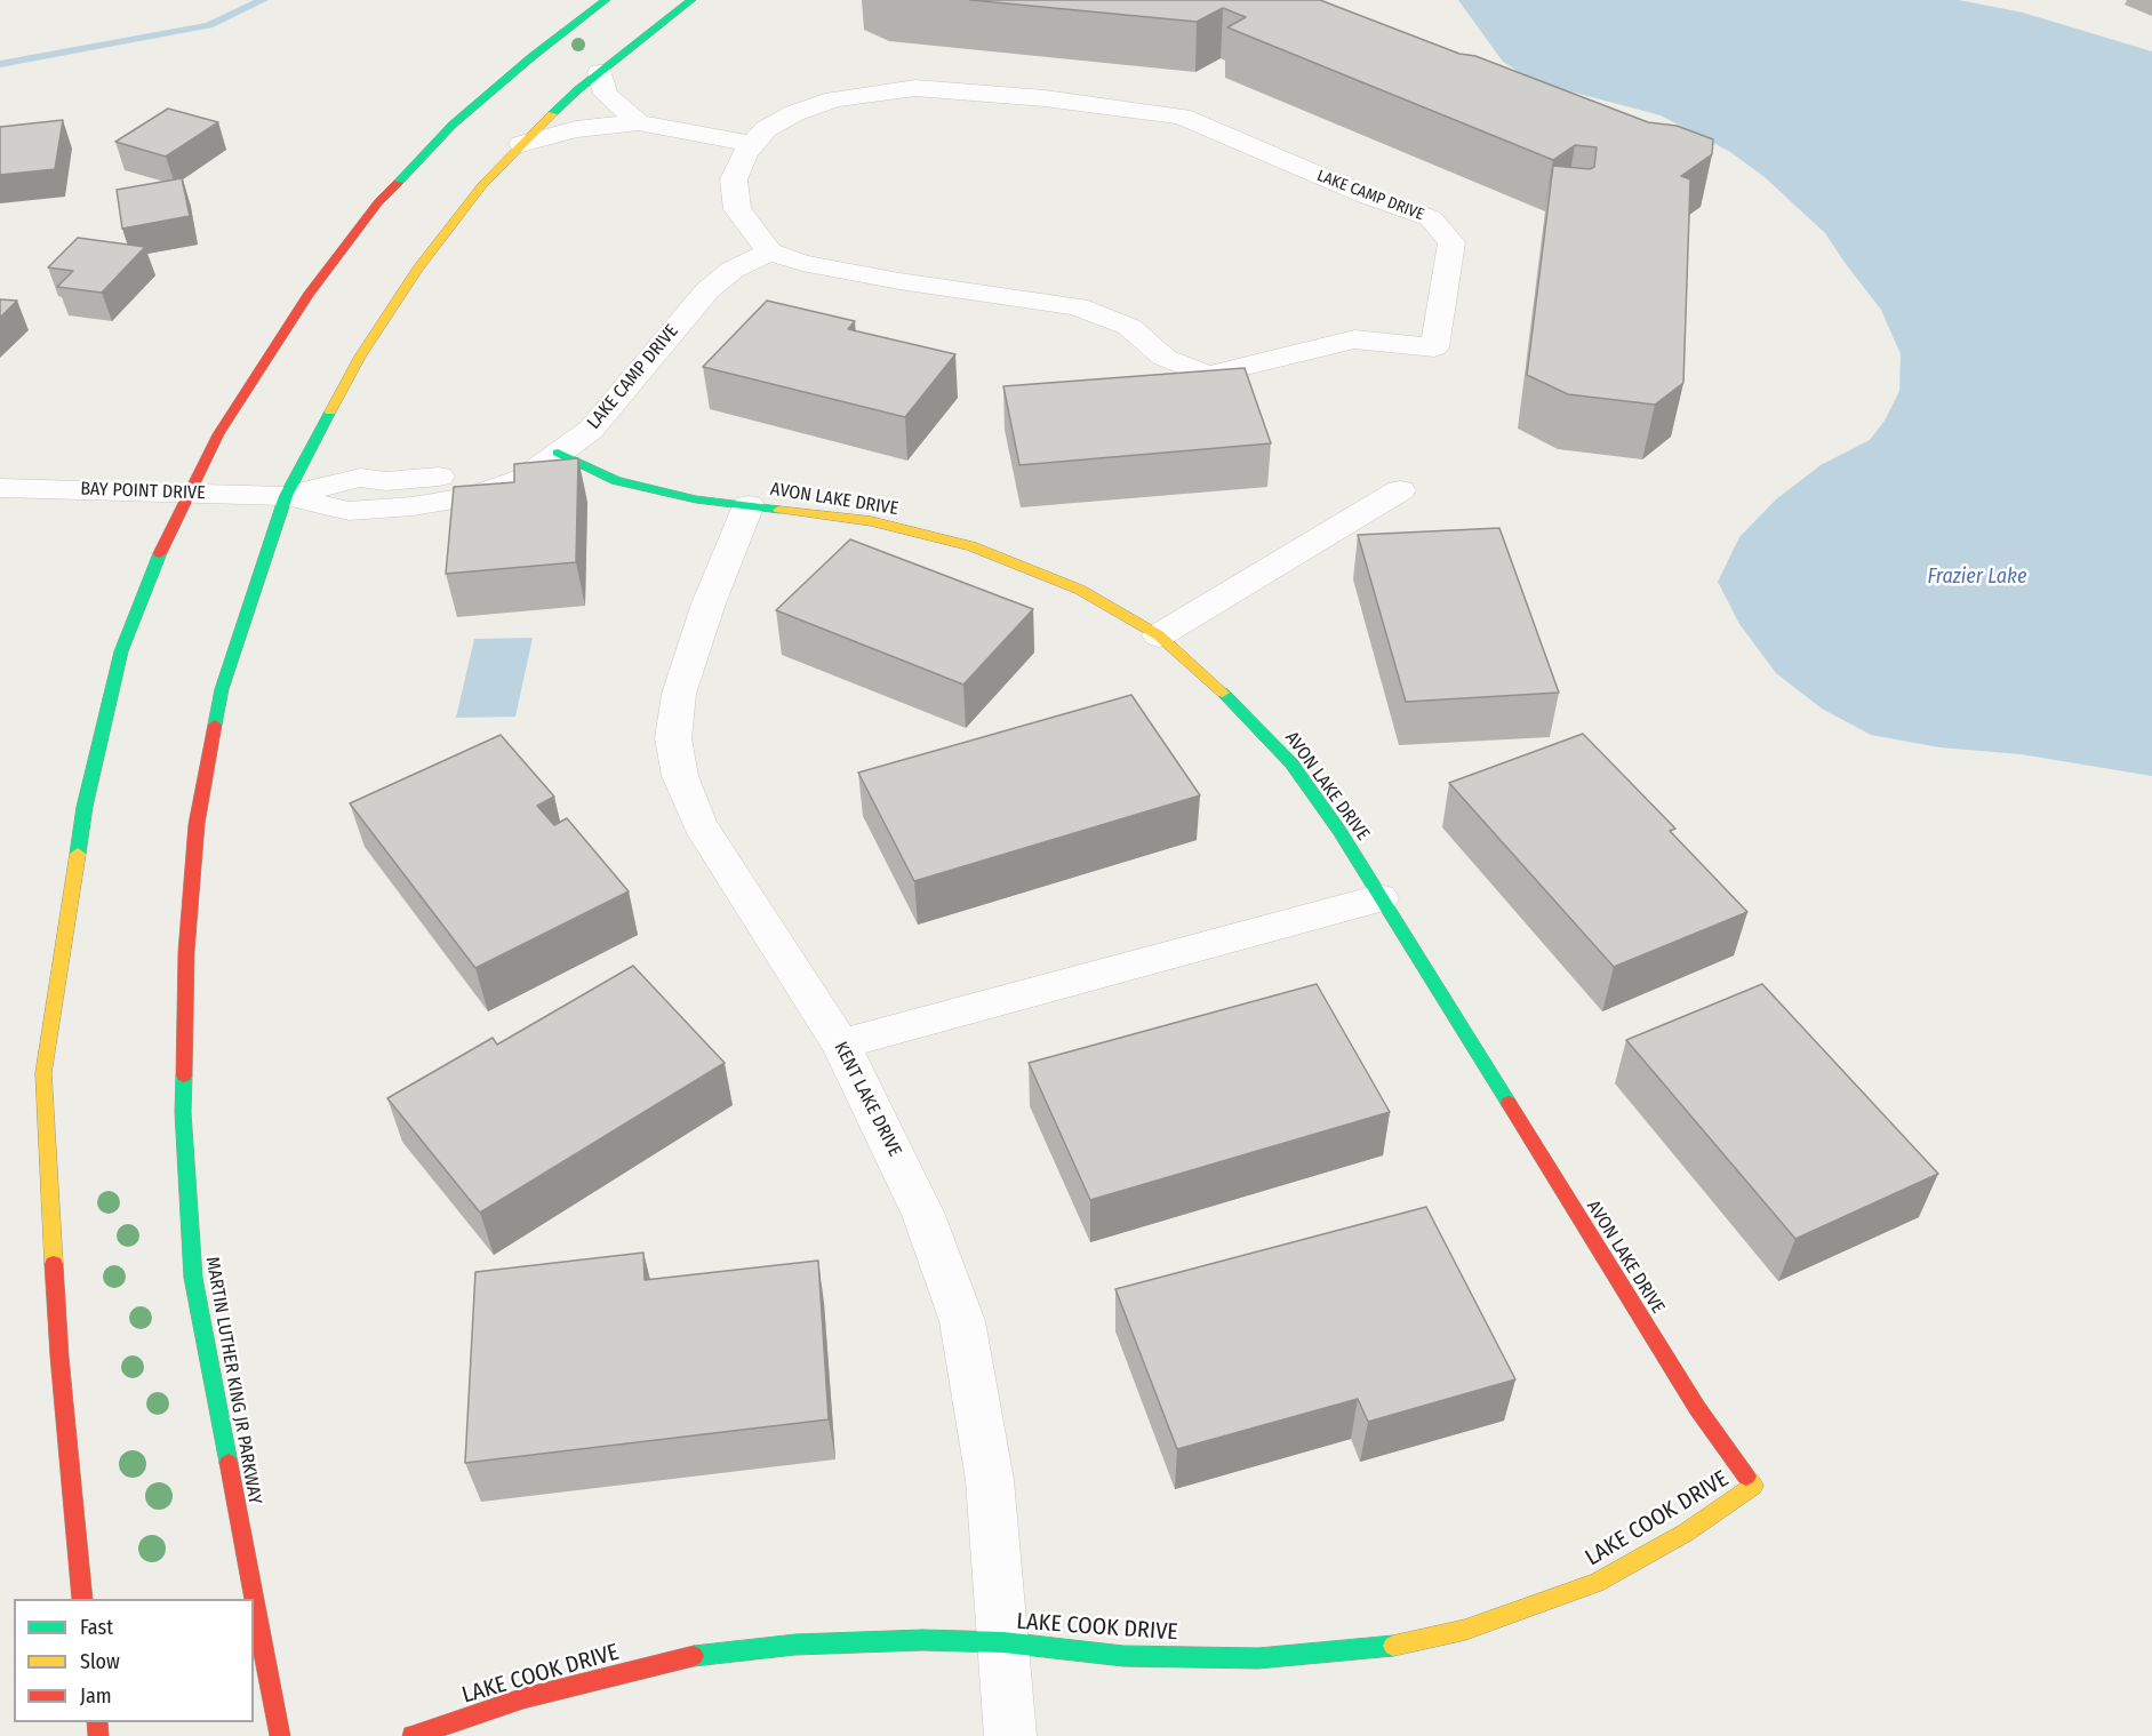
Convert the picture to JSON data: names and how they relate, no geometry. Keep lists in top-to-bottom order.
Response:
{
  "streets": {
    "main road": ["AVON LAKE DRIVE", "MARTIN LUTHER KING JR PARKWAY", "LAKE COOK DRIVE"],
    "street": ["LAKE CAMP DRIVE", "BAY POINT DRIVE", "KENT LAKE DRIVE"]
  },
  "crossings": [
    ["LAKE CAMP DRIVE", "BAY POINT DRIVE"],
    ["LAKE CAMP DRIVE", "AVON LAKE DRIVE"],
    ["LAKE CAMP DRIVE", "MARTIN LUTHER KING JR PARKWAY"],
    ["BAY POINT DRIVE", "MARTIN LUTHER KING JR PARKWAY"],
    ["AVON LAKE DRIVE", "KENT LAKE DRIVE"],
    ["AVON LAKE DRIVE", "LAKE COOK DRIVE"],
    ["KENT LAKE DRIVE", "LAKE COOK DRIVE"]
  ],
  "water": ["Frazier Lake"],
  "legend": ["Fast", "Slow", "Jam"]
}
